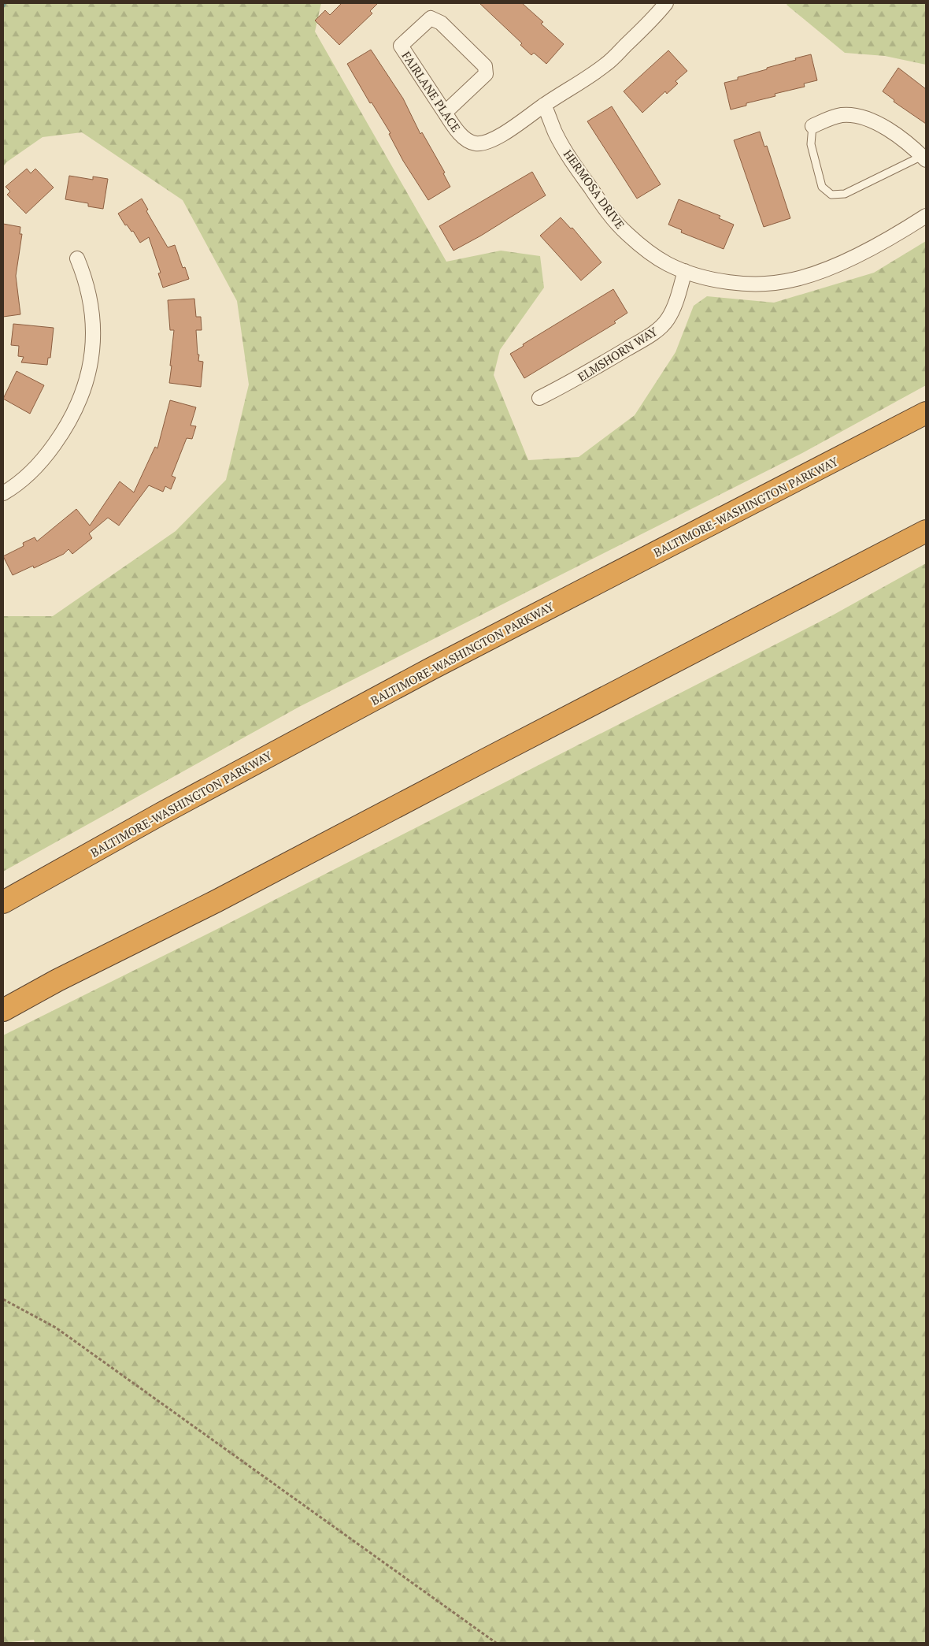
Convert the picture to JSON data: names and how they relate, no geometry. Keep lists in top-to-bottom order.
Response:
{
  "streets": {
    "highway": ["BALTIMORE-WASHINGTON PARKWAY"],
    "street": ["FAIRLANE PLACE", "HERMOSA DRIVE", "ELMSHORN WAY"]
  },
  "crossings": [
    ["FAIRLANE PLACE", "HERMOSA DRIVE"],
    ["HERMOSA DRIVE", "ELMSHORN WAY"]
  ]
}
